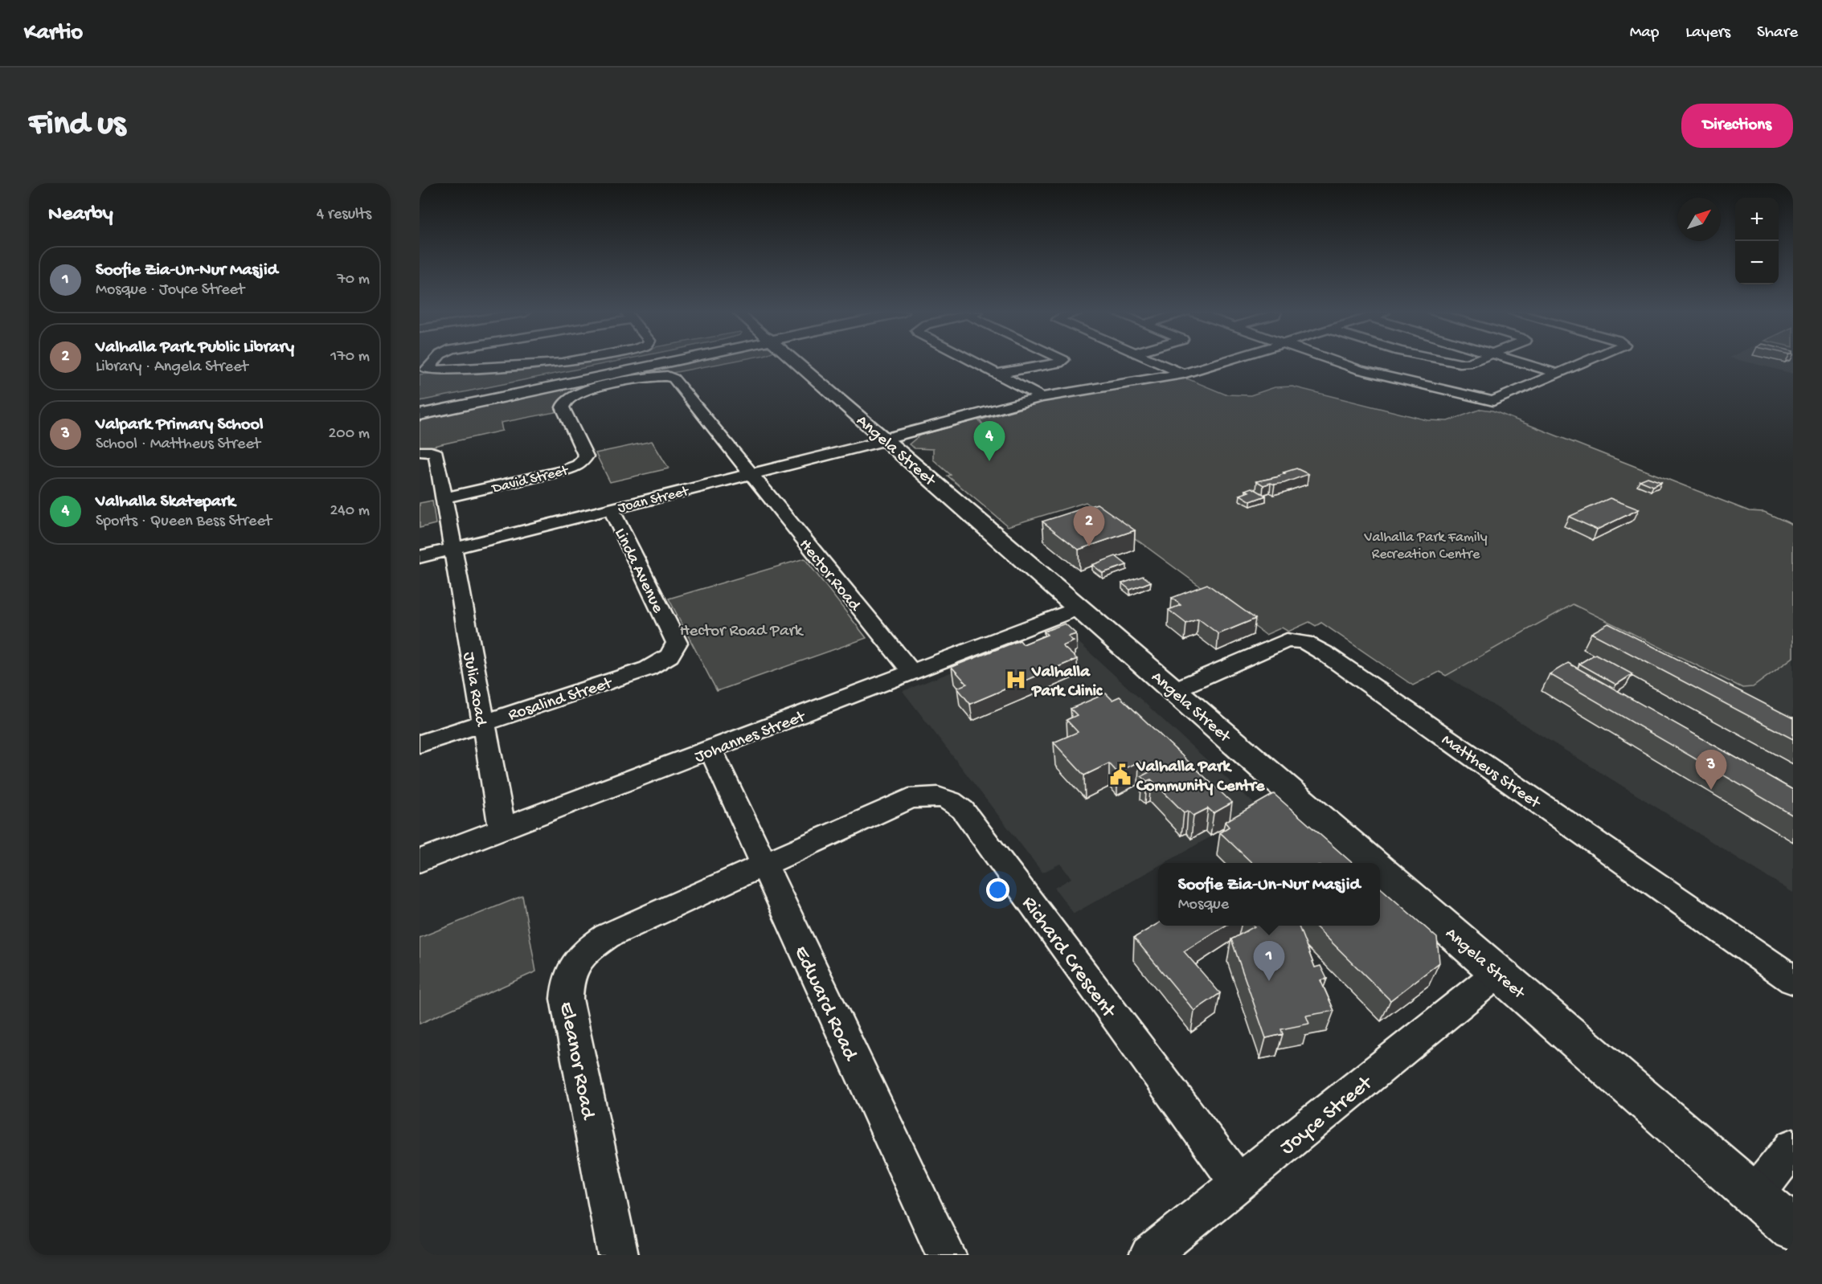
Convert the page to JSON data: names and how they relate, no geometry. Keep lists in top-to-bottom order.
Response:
{
  "streets": {
    "street": [
      "Angela Street",
      "David Street",
      "Joan Street",
      "Linda Avenue",
      "Hector Road",
      "Julia Road",
      "Rosalind Street",
      "Johannes Street",
      "Mattheus Street",
      "Richard Crescent",
      "Edward Road",
      "Eleanor Road",
      "Joyce Street"
    ]
  },
  "crossings": [
    ["Angela Street", "Joan Street"],
    ["Angela Street", "Johannes Street"],
    ["Angela Street", "Mattheus Street"],
    ["Angela Street", "Joyce Street"],
    ["David Street", "Hector Road"],
    ["David Street", "Julia Road"],
    ["Joan Street", "Linda Avenue"],
    ["Joan Street", "Hector Road"],
    ["Joan Street", "Julia Road"],
    ["Linda Avenue", "Rosalind Street"],
    ["Hector Road", "Johannes Street"],
    ["Julia Road", "Rosalind Street"],
    ["Julia Road", "Johannes Street"],
    ["Johannes Street", "Edward Road"],
    ["Richard Crescent", "Edward Road"],
    ["Richard Crescent", "Eleanor Road"],
    ["Richard Crescent", "Joyce Street"],
    ["Edward Road", "Eleanor Road"]
  ],
  "parks": ["Valhalla Park Family Recreation Centre", "Hector Road Park"],
  "places": {
    "hospital": ["Valhalla Park Clinic"],
    "public building": ["Valhalla Park Community Centre"]
  },
  "north": "top right",
  "page": {
    "header": "Kartio",
    "nav": ["Map", "Layers", "Share"],
    "buttons": "Directions",
    "title": "Find us",
    "heading": ["Nearby", "4 results"],
    "map_buttons": ["+", "−"],
    "list": [
      {
        "mark": "1",
        "name": "Soofie Zia-Un-Nur Masjid",
        "note": "Mosque · Joyce Street",
        "value": "70 m"
      },
      {
        "mark": "2",
        "name": "Valhalla Park Public Library",
        "note": "Library · Angela Street",
        "value": "170 m"
      },
      {
        "mark": "3",
        "name": "Valpark Primary School",
        "note": "School · Mattheus Street",
        "value": "200 m"
      },
      {
        "mark": "4",
        "name": "Valhalla Skatepark",
        "note": "Sports · Queen Bess Street",
        "value": "240 m"
      }
    ],
    "pins": [
      "4",
      "2",
      "3",
      "1"
    ],
    "popup": ["Soofie Zia-Un-Nur Masjid", "Mosque"]
  }
}
